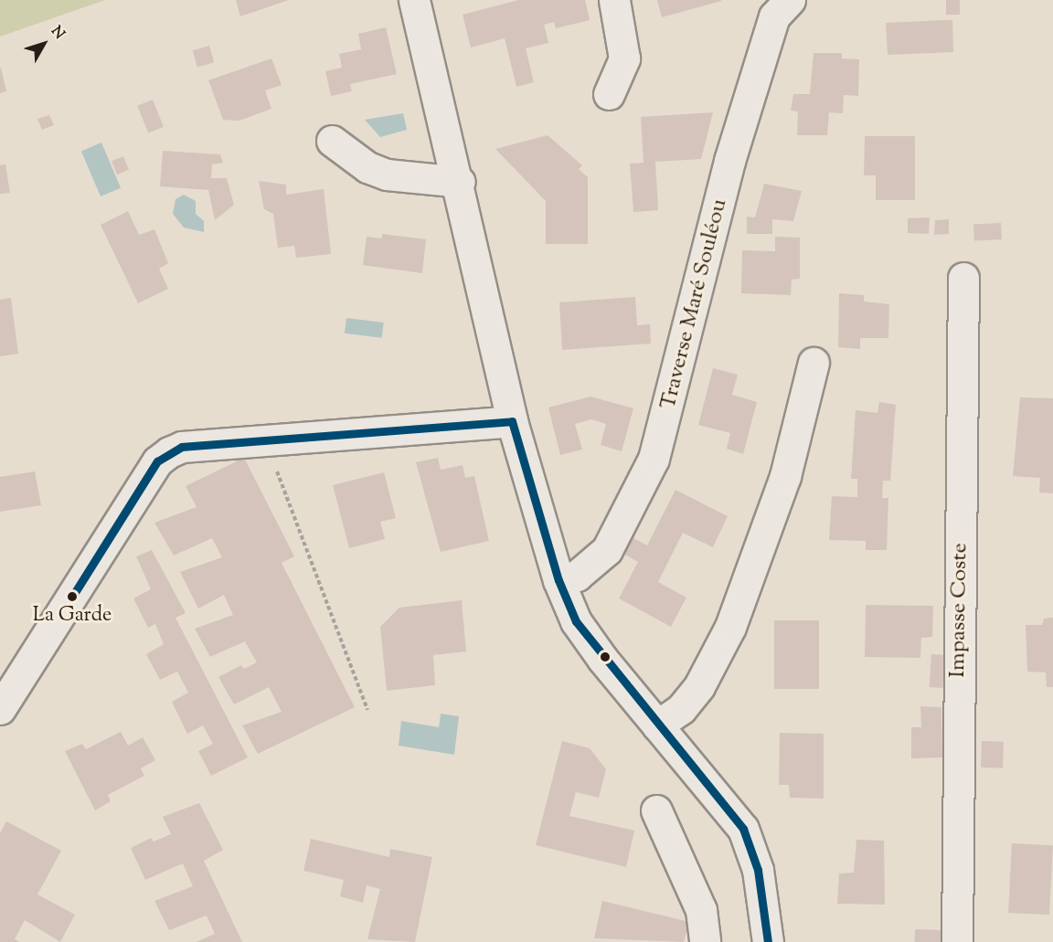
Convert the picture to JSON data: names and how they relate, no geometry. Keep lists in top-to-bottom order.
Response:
{
  "streets": {
    "street": ["Traverse Maré Souléou", "Impasse Coste"]
  },
  "places": ["La Garde"],
  "north": "top right"
}
